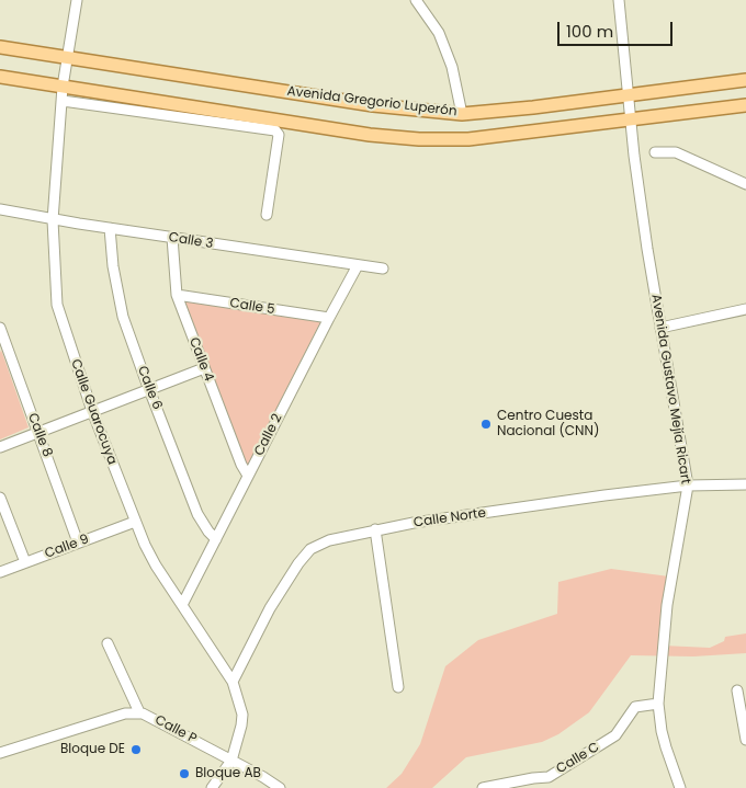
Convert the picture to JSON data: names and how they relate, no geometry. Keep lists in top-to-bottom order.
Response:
{
  "streets": {
    "main road": ["Avenida Gregorio Luperón"],
    "street": [
      "Calle 3",
      "Calle 5",
      "Calle 4",
      "Calle 6",
      "Avenida Gustavo Mejía Ricart",
      "Calle Guarocuya",
      "Calle 8",
      "Calle 2",
      "Calle Norte",
      "Calle 9",
      "Calle P",
      "Calle C"
    ]
  },
  "crossings": [
    ["Avenida Gregorio Luperón", "Avenida Gustavo Mejía Ricart"],
    ["Avenida Gregorio Luperón", "Calle Guarocuya"],
    ["Calle 3", "Calle 4"],
    ["Calle 3", "Calle 6"],
    ["Calle 3", "Calle Guarocuya"],
    ["Calle 3", "Calle 2"],
    ["Calle 5", "Calle 4"],
    ["Calle 5", "Calle 2"],
    ["Calle 4", "Calle 2"],
    ["Calle 6", "Calle 2"],
    ["Avenida Gustavo Mejía Ricart", "Calle Norte"],
    ["Avenida Gustavo Mejía Ricart", "Calle C"],
    ["Calle Guarocuya", "Calle 2"],
    ["Calle Guarocuya", "Calle Norte"],
    ["Calle Guarocuya", "Calle 9"],
    ["Calle Guarocuya", "Calle P"],
    ["Calle 8", "Calle 9"]
  ],
  "places": ["Centro Cuesta Nacional (CNN)", "Bloque DE", "Bloque AB"],
  "scale_bar": "100 m"
}
